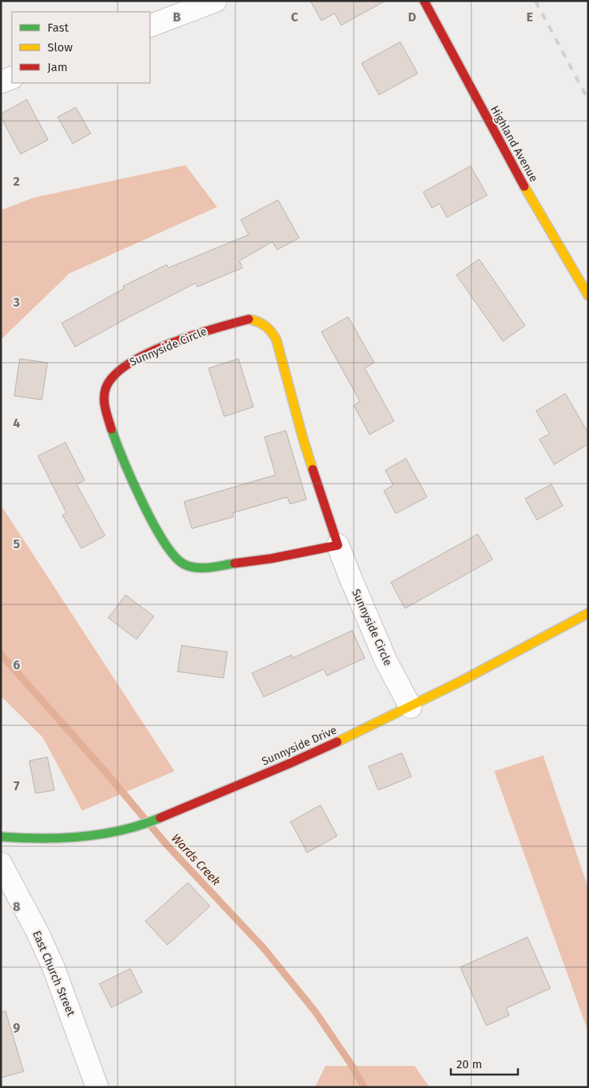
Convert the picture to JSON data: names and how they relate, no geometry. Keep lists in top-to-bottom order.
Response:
{
  "streets": {
    "street": [
      "Highland Avenue",
      "Sunnyside Circle",
      "Sunnyside Drive",
      "East Church Street"
    ]
  },
  "crossings": [
    ["Sunnyside Circle", "Sunnyside Drive"]
  ],
  "water": ["Wards Creek"],
  "legend": ["Fast", "Slow", "Jam"],
  "scale_bar": "20 m",
  "grid": {
    "columns": [
      "B",
      "C",
      "D",
      "E"
    ],
    "rows": [
      "2",
      "3",
      "4",
      "5",
      "6",
      "7",
      "8",
      "9"
    ]
  }
}
